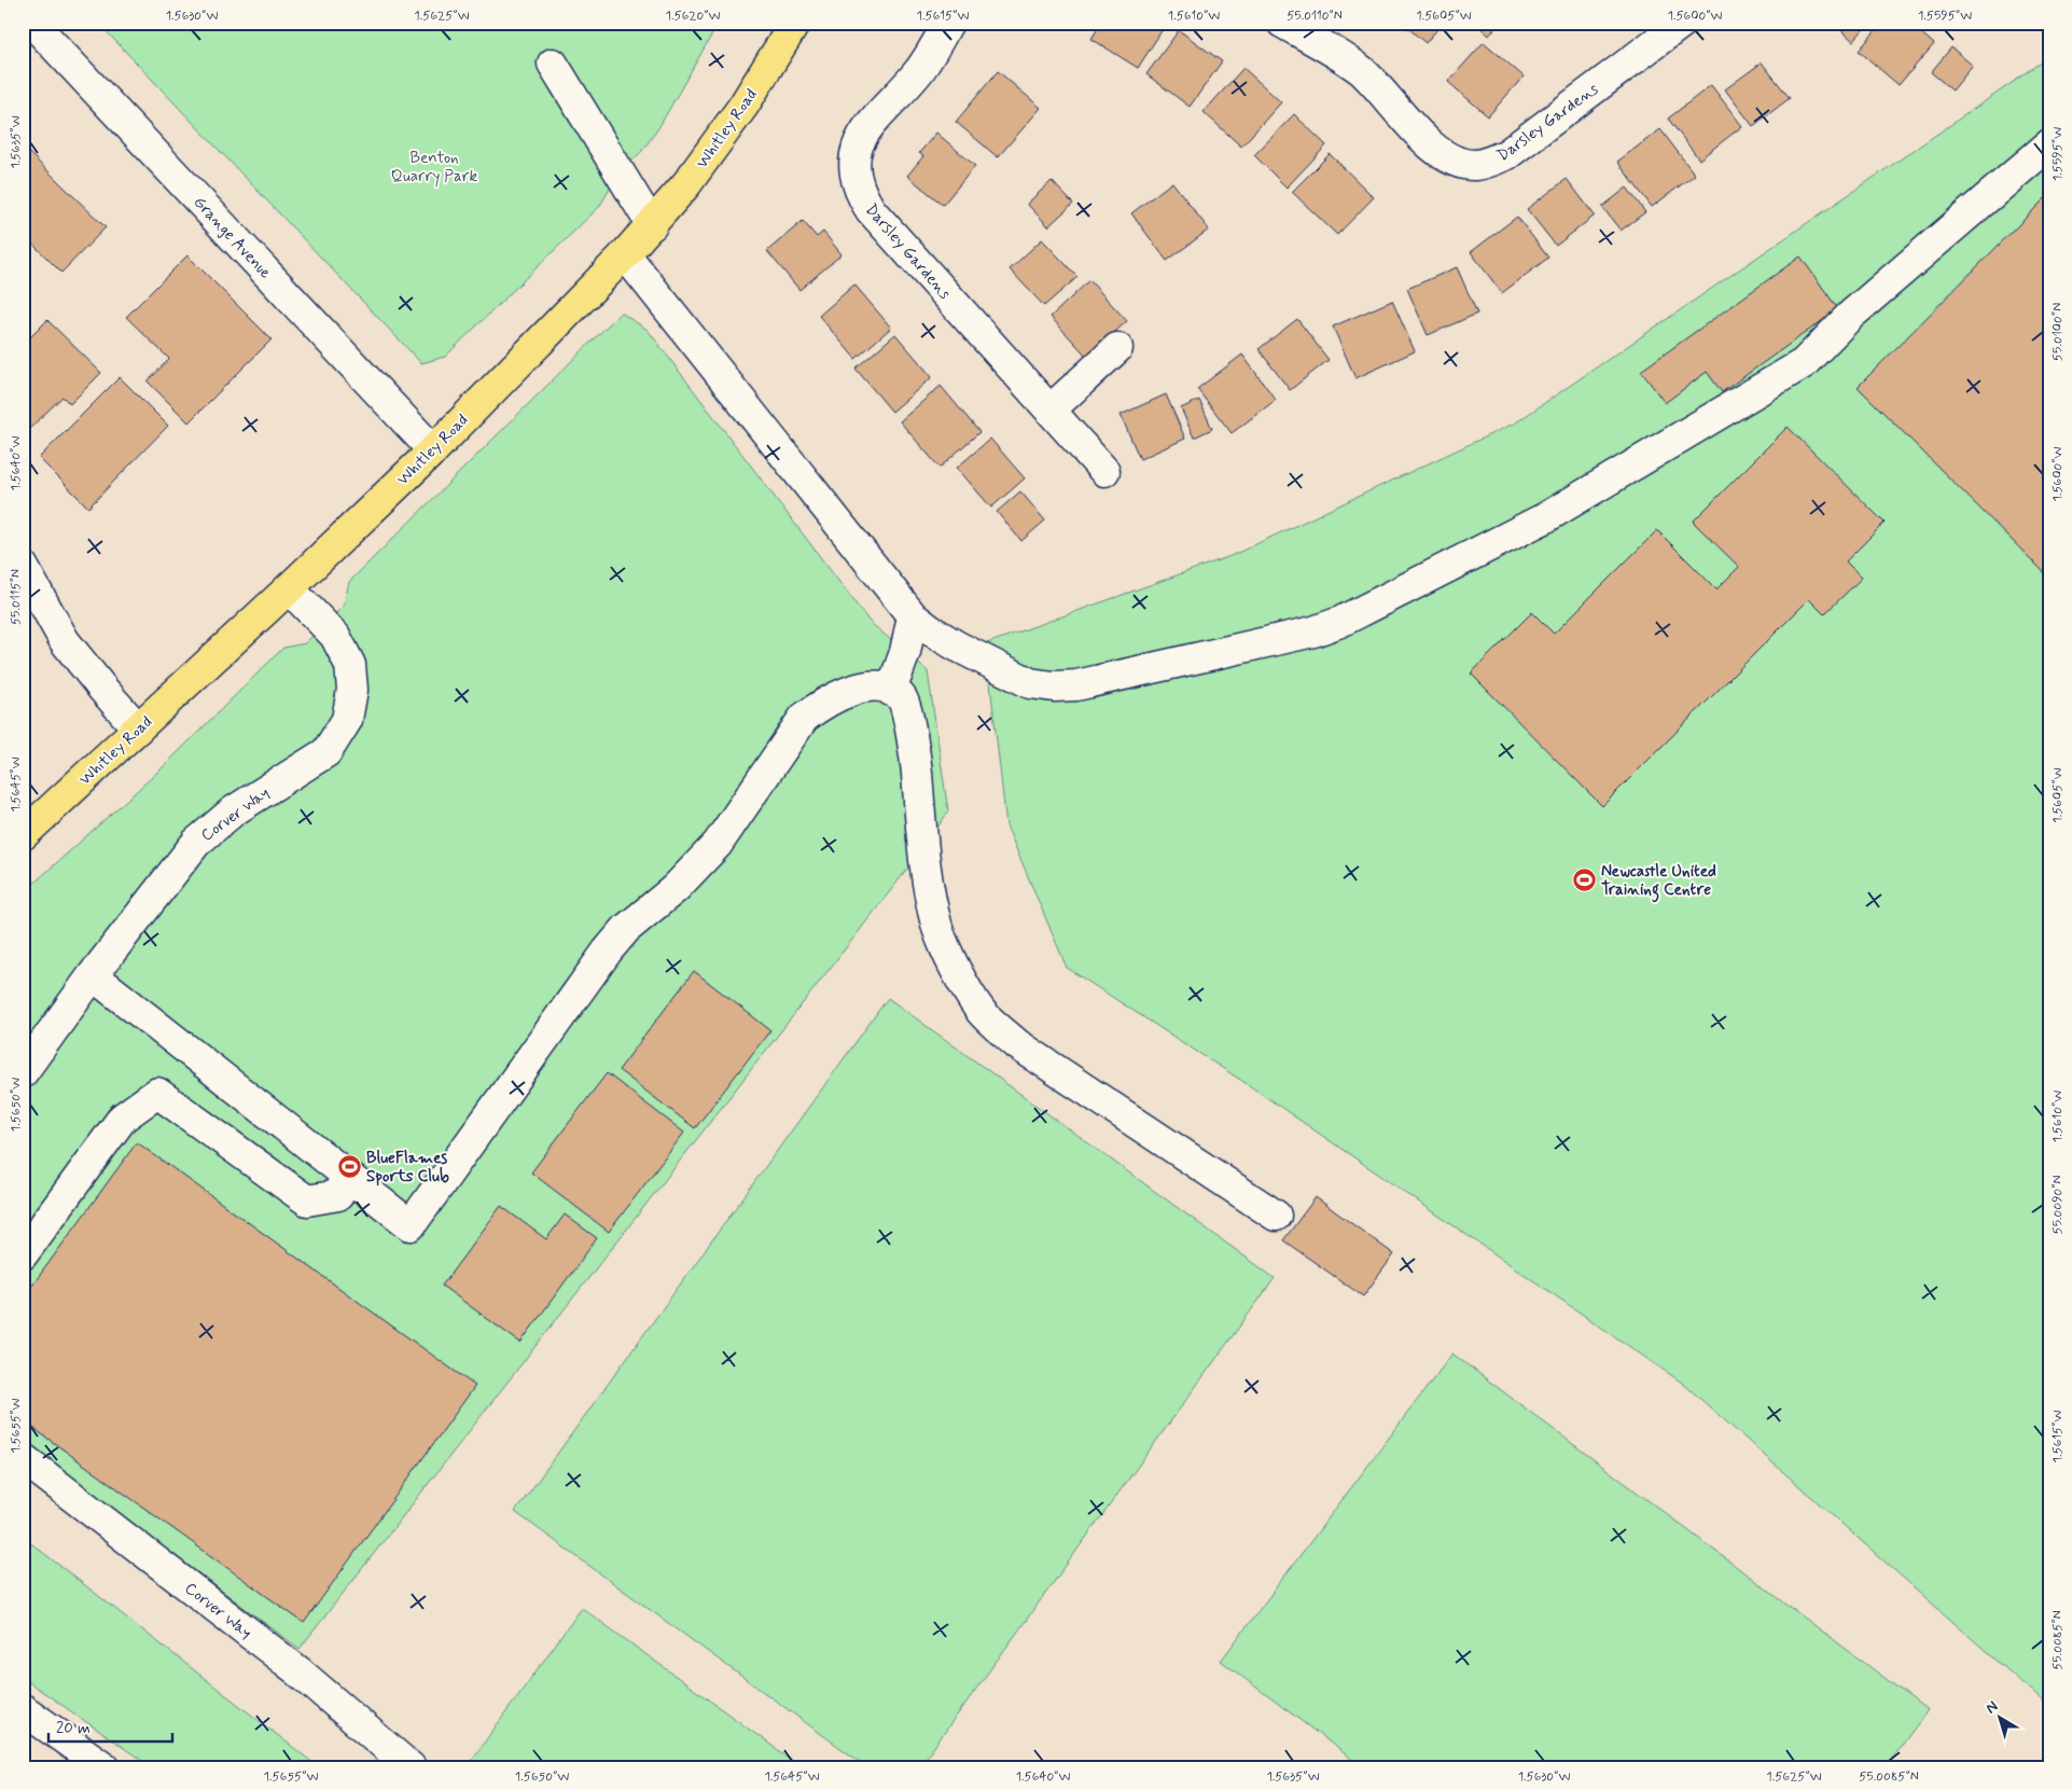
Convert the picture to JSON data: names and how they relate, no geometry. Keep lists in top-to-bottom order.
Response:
{
  "streets": {
    "main road": ["Whitley Road"],
    "street": ["Darsley Gardens", "Grange Avenue", "Corver Way"]
  },
  "crossings": [
    ["Whitley Road", "Grange Avenue"],
    ["Whitley Road", "Corver Way"]
  ],
  "parks": ["Benton Quarry Park"],
  "places": {
    "sports": ["Newcastle United Training Centre", "BlueFlames Sports Club"]
  },
  "scale_bar": "20 m",
  "north": "top left",
  "coordinates": [
    "1.5630°W",
    "1.5625°W",
    "1.5620°W",
    "1.5615°W",
    "1.5610°W",
    "55.0110°N",
    "1.5605°W",
    "1.5600°W",
    "1.5595°W",
    "1.5635°W",
    "55.0100°N",
    "1.5640°W",
    "55.0115°N",
    "1.5645°W",
    "1.5650°W",
    "55.0090°N",
    "1.5655°W",
    "55.0085°N"
  ]
}
